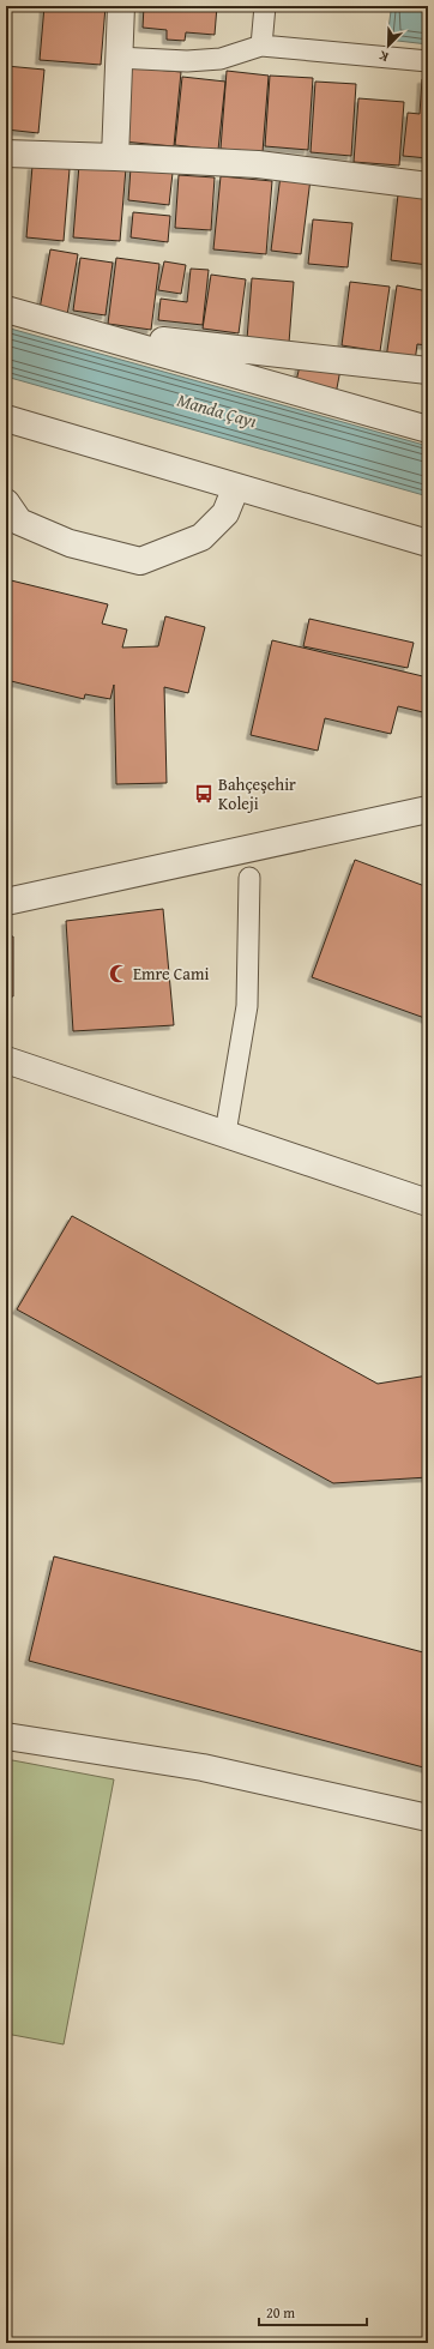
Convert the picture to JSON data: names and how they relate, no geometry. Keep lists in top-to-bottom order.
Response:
{
  "water": ["Manda Çayı"],
  "places": {
    "bus stop": ["Bahçeşehir Koleji"],
    "mosque": ["Emre Cami"]
  },
  "scale_bar": "20 m",
  "north": "bottom left"
}
